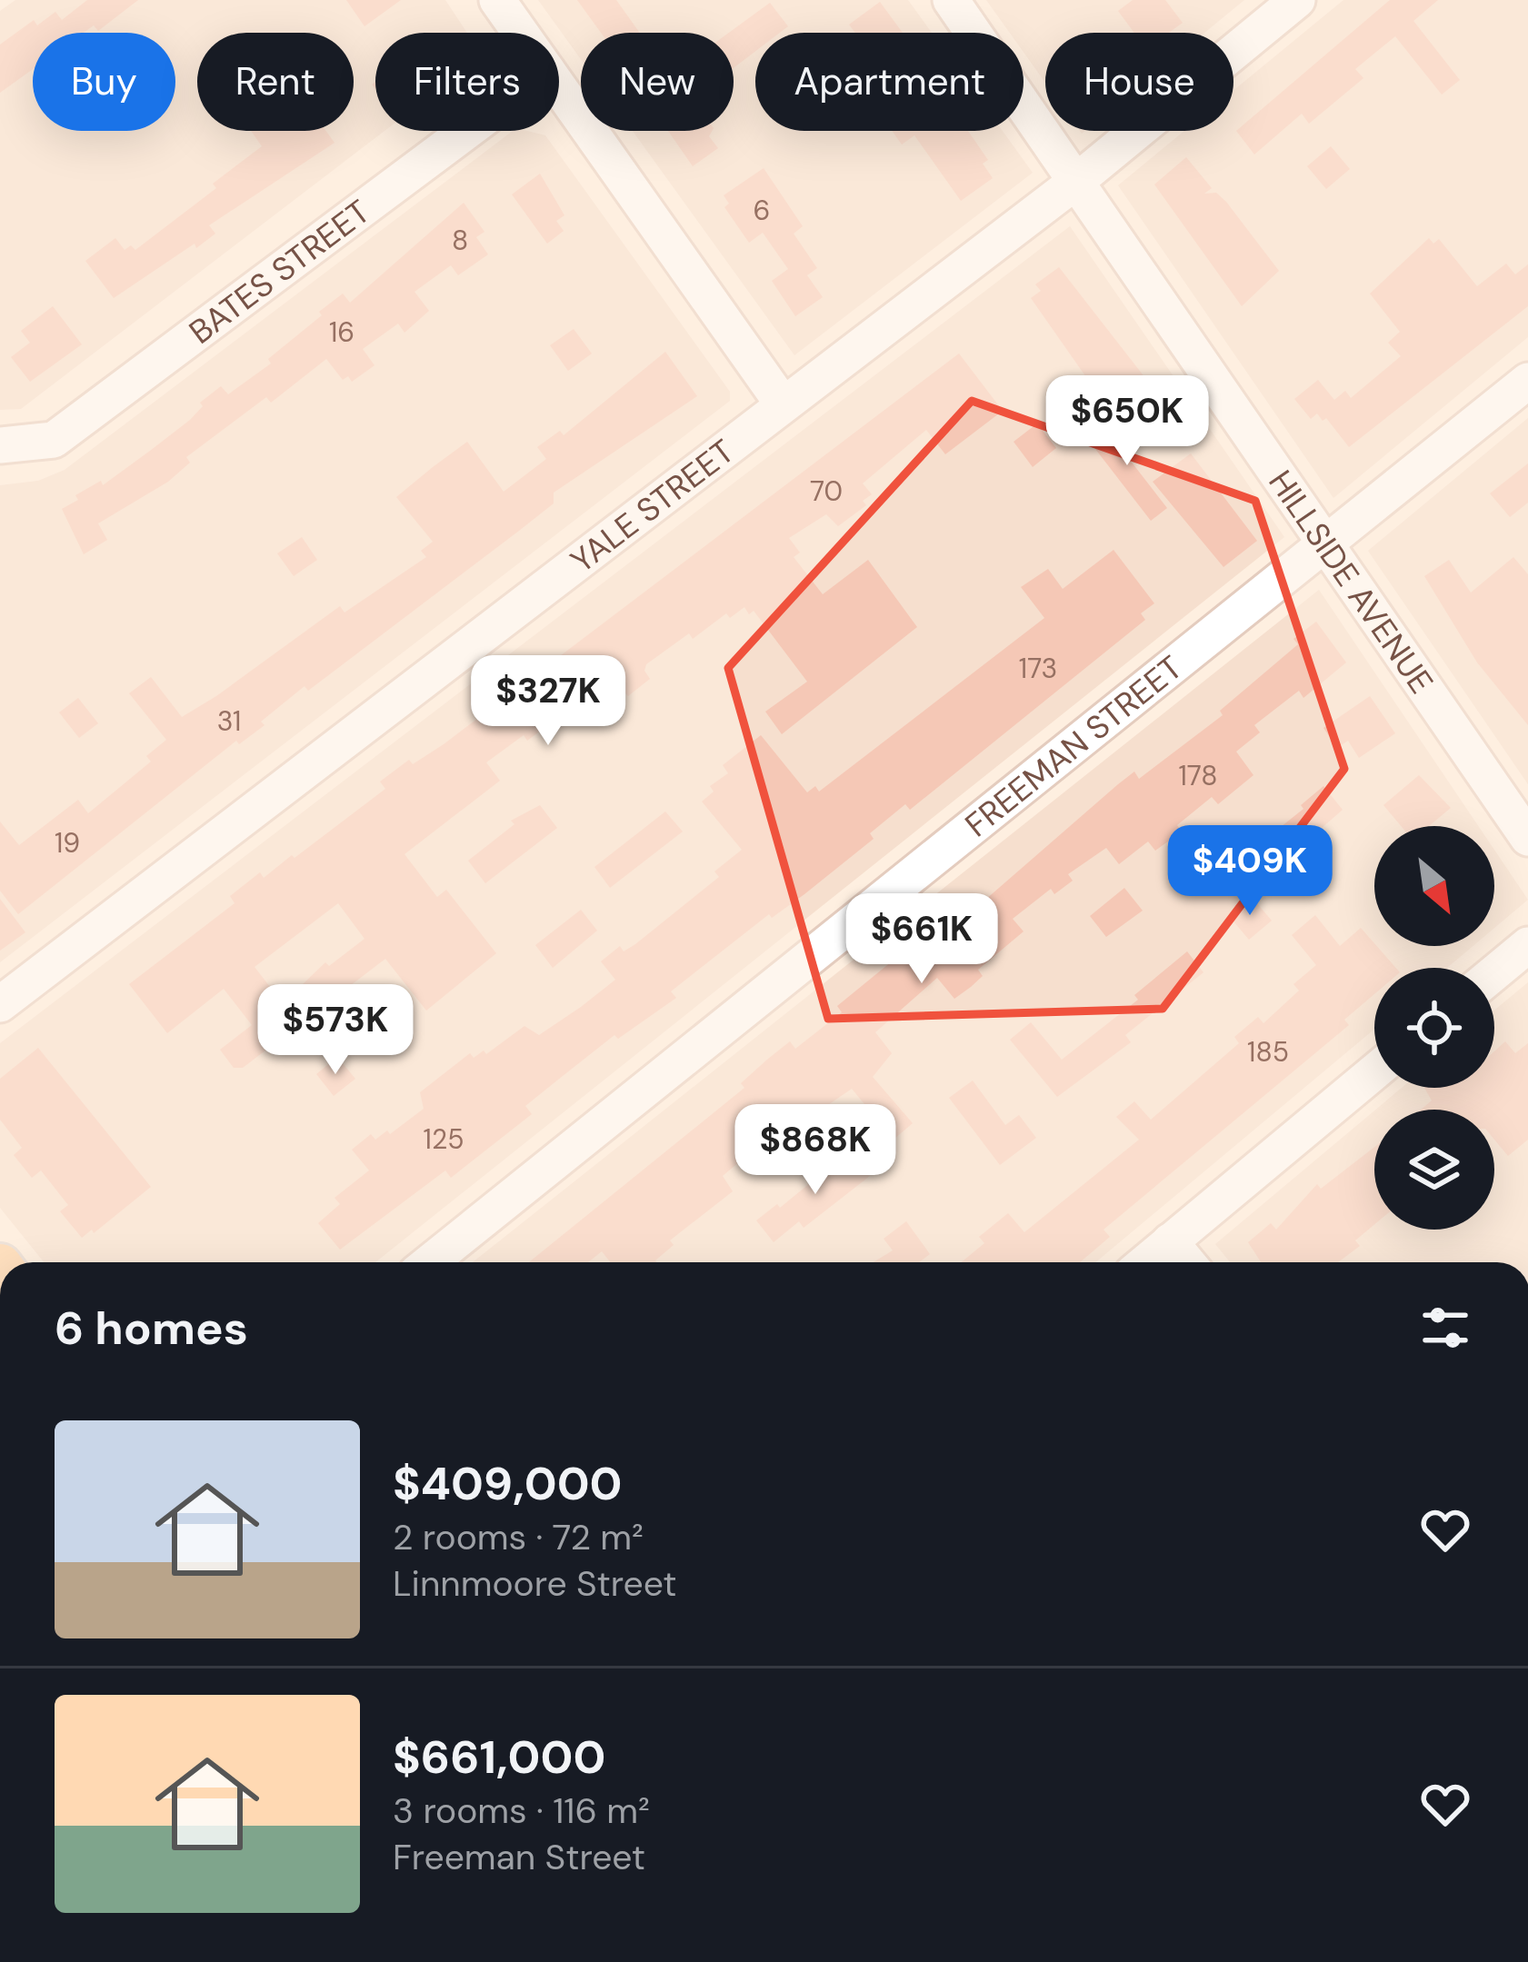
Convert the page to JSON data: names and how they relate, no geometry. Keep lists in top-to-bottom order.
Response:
{
  "streets": {
    "street": [
      "BATES STREET",
      "YALE STREET",
      "HILLSIDE AVENUE",
      "FREEMAN STREET"
    ]
  },
  "crossings": [
    ["YALE STREET", "HILLSIDE AVENUE"],
    ["HILLSIDE AVENUE", "FREEMAN STREET"]
  ],
  "house_numbers": [
    "6",
    "8",
    "16",
    "70",
    "173",
    "31",
    "178",
    "19",
    "185",
    "125"
  ],
  "north": "bottom right",
  "page": {
    "chip": [
      "Buy",
      "Rent",
      "Filters",
      "New",
      "Apartment",
      "House"
    ],
    "price": [
      "$650K",
      "$327K",
      "$409K",
      "$661K",
      "$573K",
      "$868K"
    ],
    "heading": "6 homes",
    "list": [
      {
        "name": "$409,000",
        "note": "2 rooms · 72 m² · Linnmoore Street"
      },
      {
        "name": "$661,000",
        "note": "3 rooms · 116 m² · Freeman Street"
      }
    ]
  }
}
